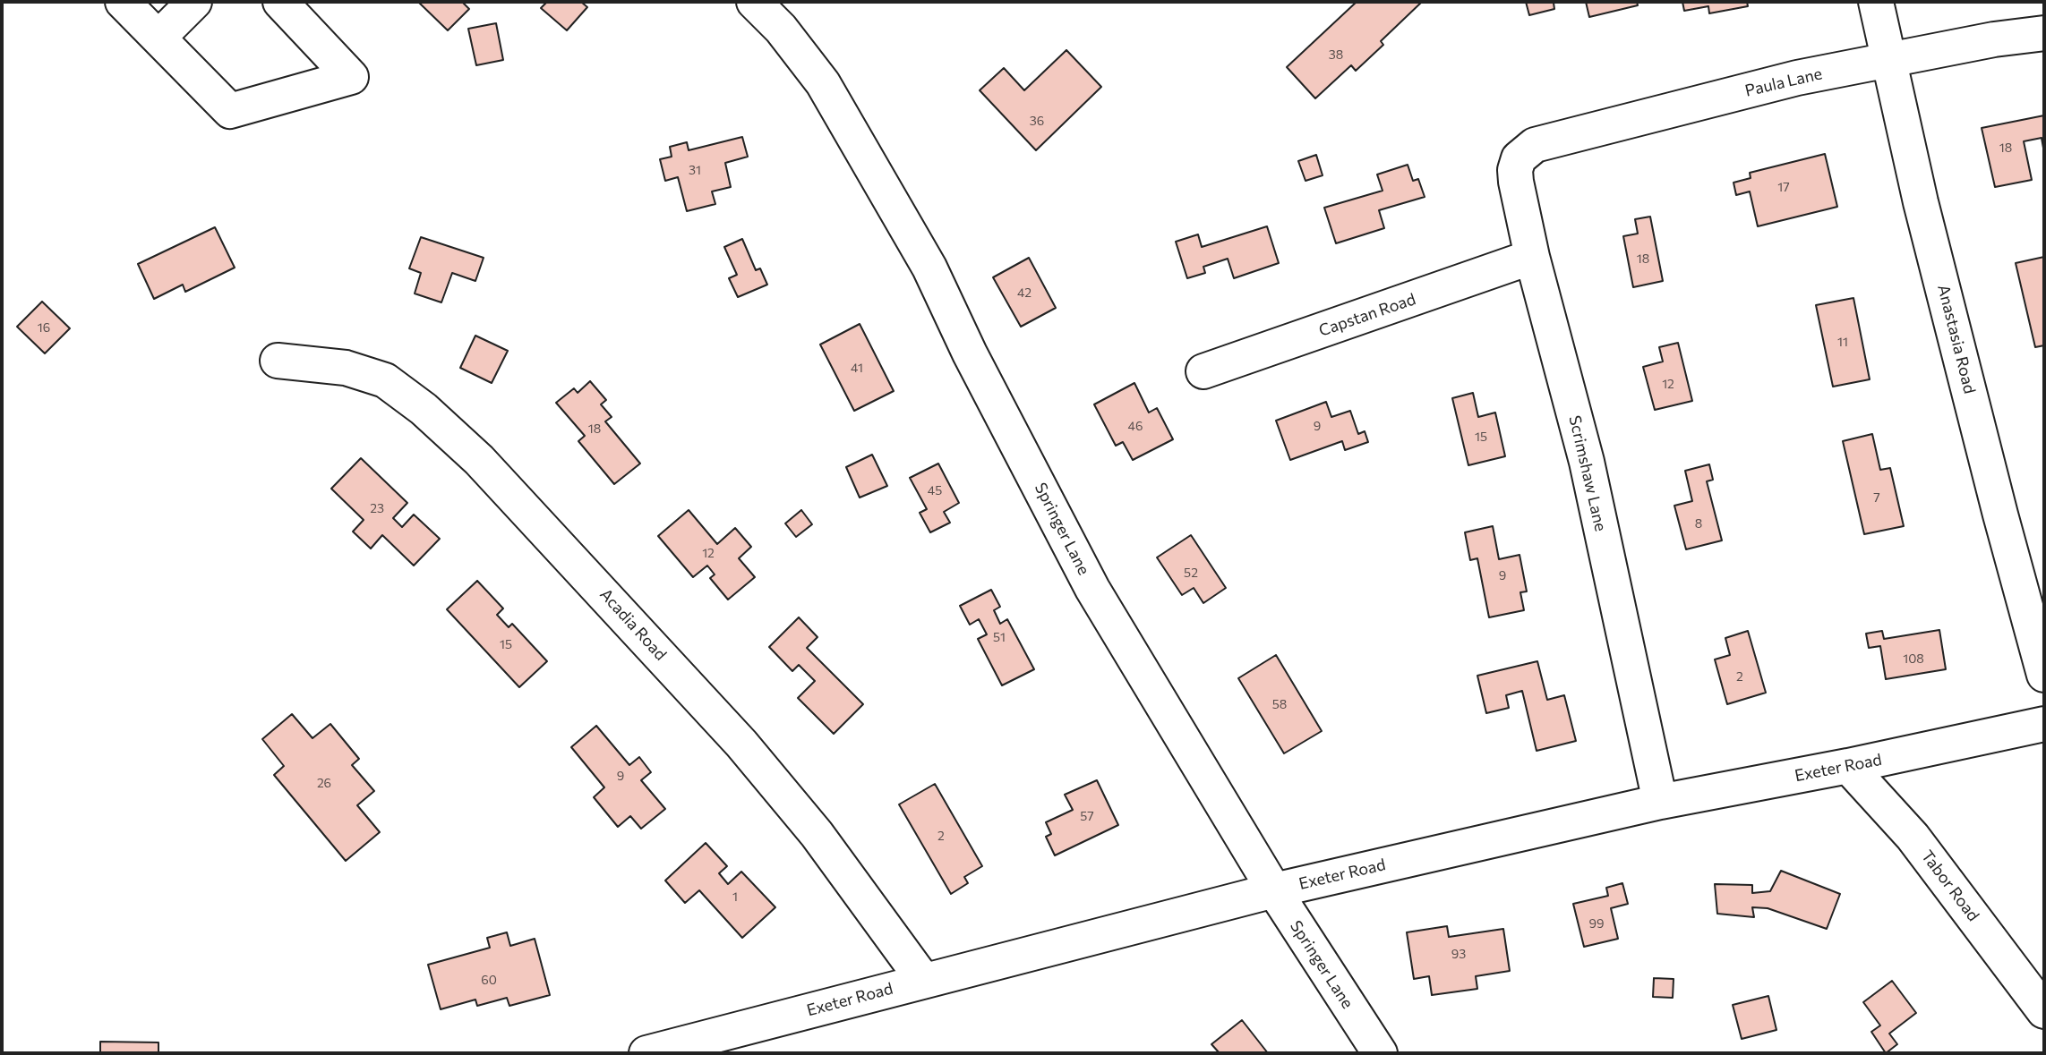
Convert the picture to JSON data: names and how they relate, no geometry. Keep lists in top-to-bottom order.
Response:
{
  "streets": {
    "street": [
      "Paula Lane",
      "Capstan Road",
      "Anastasia Road",
      "Scrimshaw Lane",
      "Springer Lane",
      "Acadia Road",
      "Exeter Road",
      "Tabor Road"
    ]
  },
  "crossings": [
    ["Paula Lane", "Anastasia Road"],
    ["Paula Lane", "Scrimshaw Lane"],
    ["Capstan Road", "Scrimshaw Lane"],
    ["Scrimshaw Lane", "Exeter Road"],
    ["Springer Lane", "Exeter Road"],
    ["Acadia Road", "Exeter Road"],
    ["Exeter Road", "Tabor Road"]
  ],
  "house_numbers": [
    "38",
    "36",
    "18",
    "31",
    "17",
    "18",
    "42",
    "16",
    "11",
    "41",
    "12",
    "46",
    "9",
    "18",
    "15",
    "45",
    "7",
    "23",
    "8",
    "12",
    "52",
    "9",
    "51",
    "15",
    "108",
    "2",
    "58",
    "9",
    "26",
    "57",
    "2",
    "1",
    "99",
    "93",
    "60"
  ]
}
